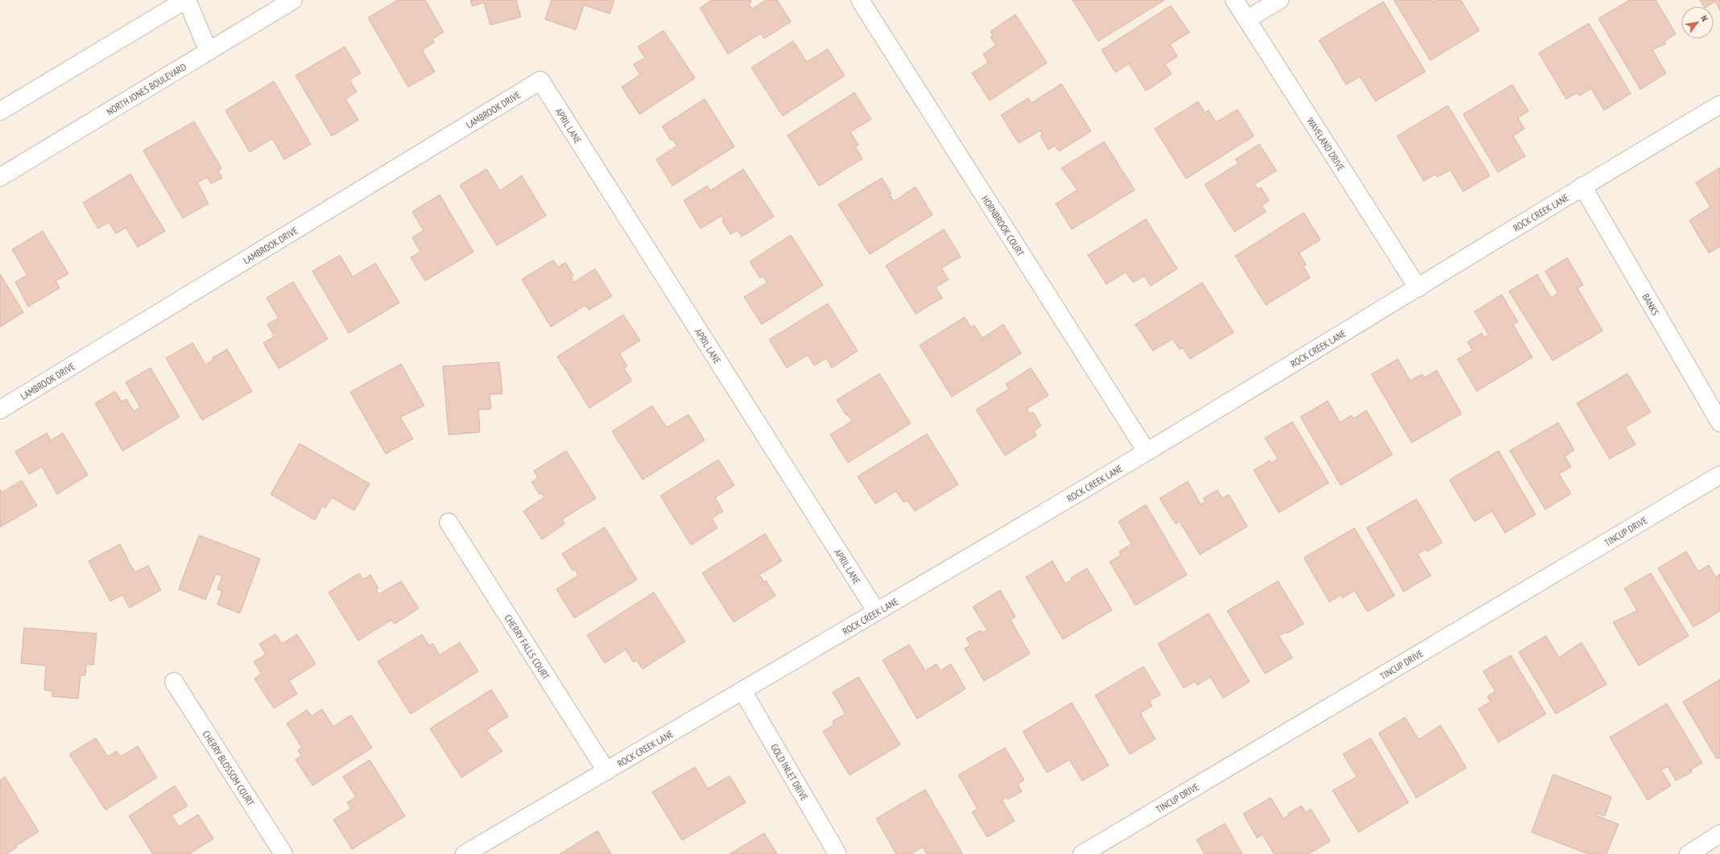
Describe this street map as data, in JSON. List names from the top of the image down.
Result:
{
  "streets": {
    "street": [
      "NORTH JONES BOULEVARD",
      "LAMBROOK DRIVE",
      "APRIL LANE",
      "WAVELAND DRIVE",
      "ROCK CREEK LANE",
      "HORNBROOK COURT",
      "BANKS",
      "TINCUP DRIVE",
      "CHERRY FALLS COURT",
      "CHERRY BLOSSOM COURT",
      "GOLD INLET DRIVE"
    ]
  },
  "crossings": [
    ["LAMBROOK DRIVE", "APRIL LANE"],
    ["APRIL LANE", "ROCK CREEK LANE"],
    ["WAVELAND DRIVE", "ROCK CREEK LANE"],
    ["ROCK CREEK LANE", "HORNBROOK COURT"],
    ["ROCK CREEK LANE", "BANKS"],
    ["ROCK CREEK LANE", "CHERRY FALLS COURT"],
    ["ROCK CREEK LANE", "GOLD INLET DRIVE"]
  ],
  "north": "top right"
}
